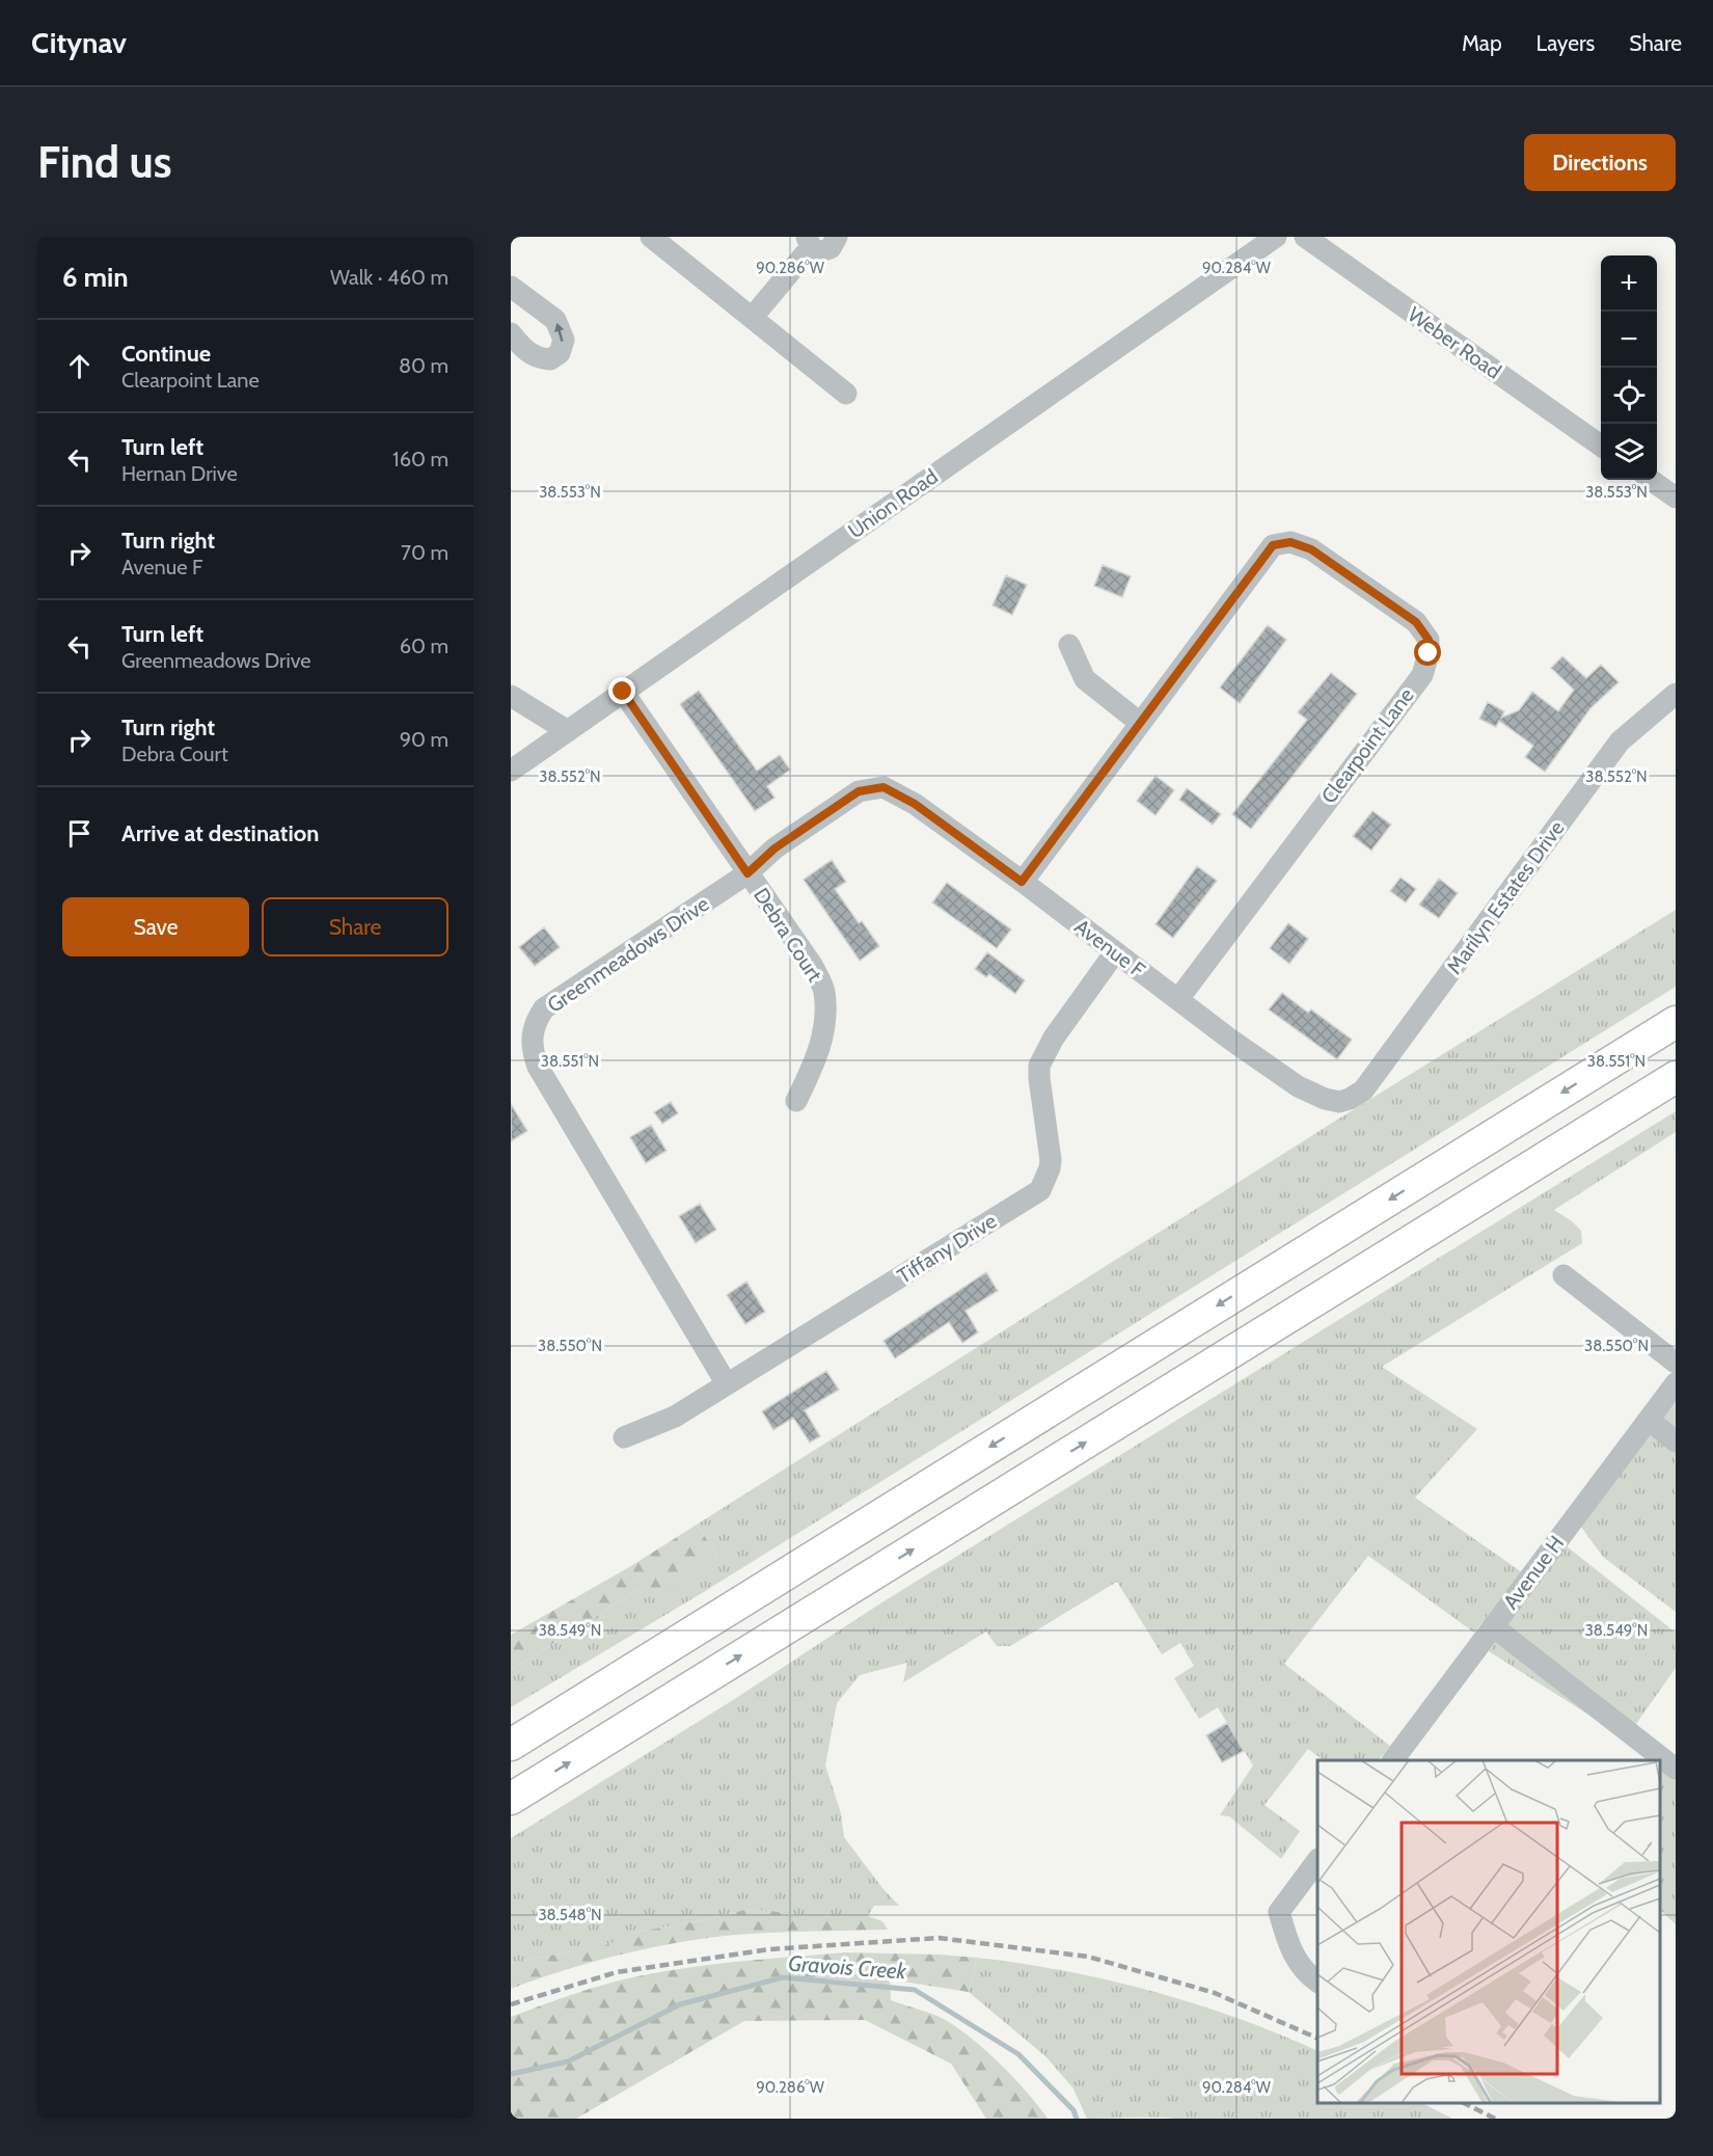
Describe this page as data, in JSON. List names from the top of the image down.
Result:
{
  "streets": {
    "street": [
      "Weber Road",
      "Union Road",
      "Clearpoint Lane",
      "Marilyn Estates Drive",
      "Debra Court",
      "Avenue F",
      "Greenmeadows Drive",
      "Tiffany Drive",
      "Avenue H"
    ]
  },
  "crossings": [
    ["Union Road", "Debra Court"],
    ["Clearpoint Lane", "Avenue F"],
    ["Marilyn Estates Drive", "Avenue F"],
    ["Debra Court", "Greenmeadows Drive"],
    ["Avenue F", "Greenmeadows Drive"],
    ["Avenue F", "Tiffany Drive"],
    ["Greenmeadows Drive", "Tiffany Drive"]
  ],
  "water": ["Gravois Creek"],
  "page": {
    "header": "Citynav",
    "nav": ["Map", "Layers", "Share"],
    "buttons": [
      "Directions",
      ["Save", "Share"]
    ],
    "title": "Find us",
    "heading": ["6 min", "Walk · 460 m"],
    "map_buttons": ["+", "−"],
    "list": [
      ["Continue", "Clearpoint Lane", "80 m"],
      ["Turn left", "Hernan Drive", "160 m"],
      ["Turn right", "Avenue F", "70 m"],
      ["Turn left", "Greenmeadows Drive", "60 m"],
      ["Turn right", "Debra Court", "90 m"],
      "Arrive at destination"
    ]
  },
  "coordinates": [
    "90.286°W",
    "90.284°W",
    "38.553°N",
    "38.552°N",
    "38.551°N",
    "38.550°N",
    "38.549°N",
    "38.548°N"
  ]
}
